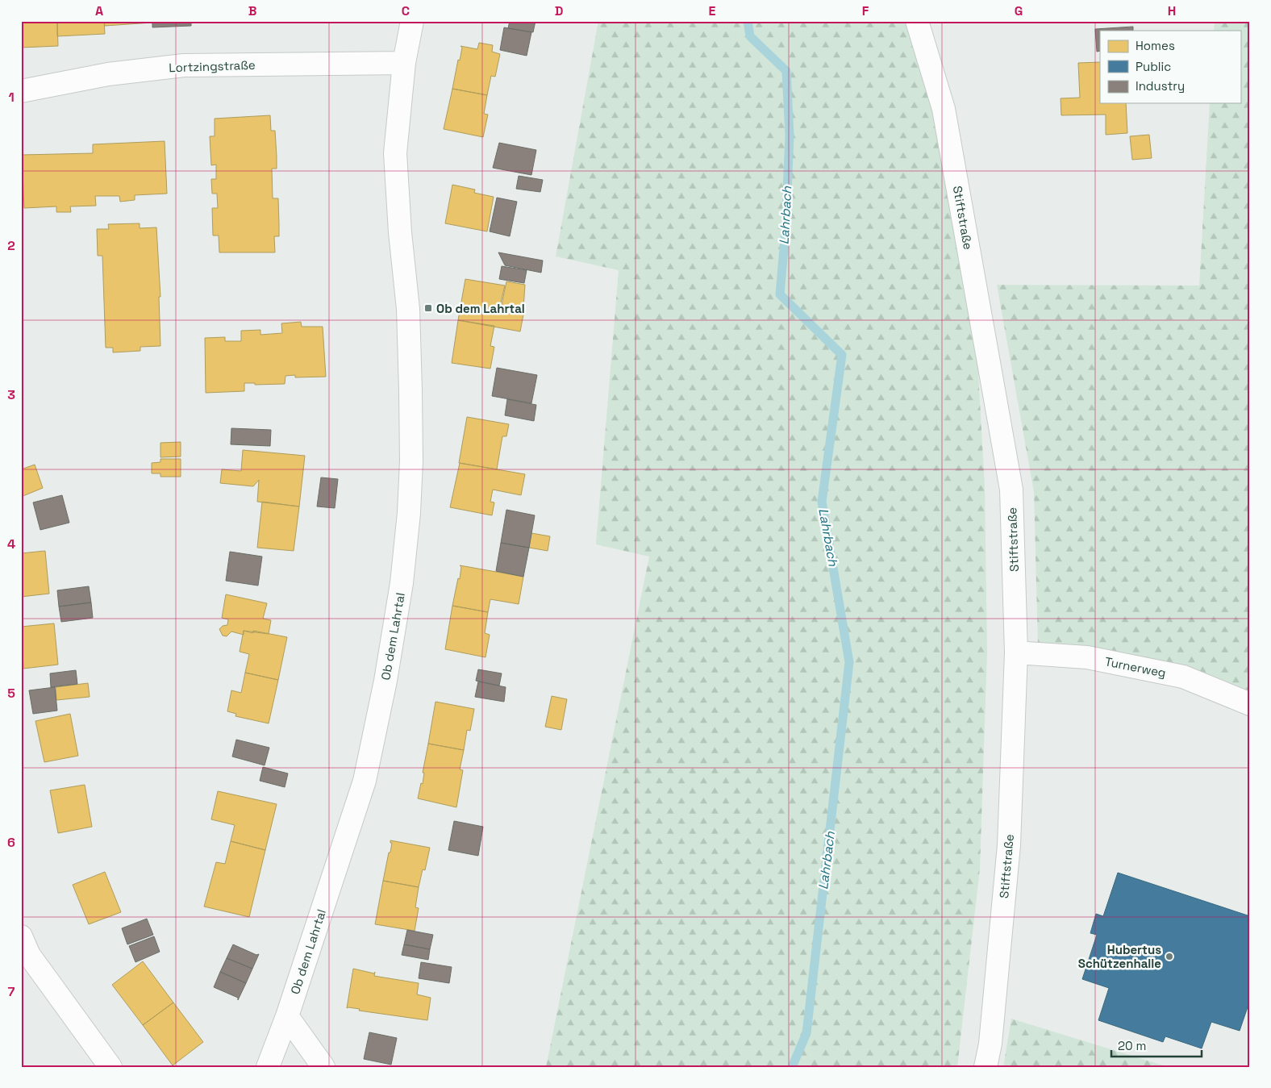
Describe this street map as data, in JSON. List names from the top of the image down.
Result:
{
  "streets": {
    "street": [
      "Lortzingstraße",
      "Stiftstraße",
      "Ob dem Lahrtal",
      "Turnerweg"
    ]
  },
  "crossings": [
    ["Lortzingstraße", "Ob dem Lahrtal"],
    ["Stiftstraße", "Turnerweg"]
  ],
  "water": ["Lahrbach"],
  "places": {
    "transit": ["Ob dem Lahrtal"],
    "other": ["Hubertus Schützenhalle"]
  },
  "legend": ["Homes", "Public", "Industry"],
  "scale_bar": "20 m",
  "grid": {
    "columns": [
      "A",
      "B",
      "C",
      "D",
      "E",
      "F",
      "G",
      "H"
    ],
    "rows": [
      "1",
      "2",
      "3",
      "4",
      "5",
      "6",
      "7"
    ]
  }
}
